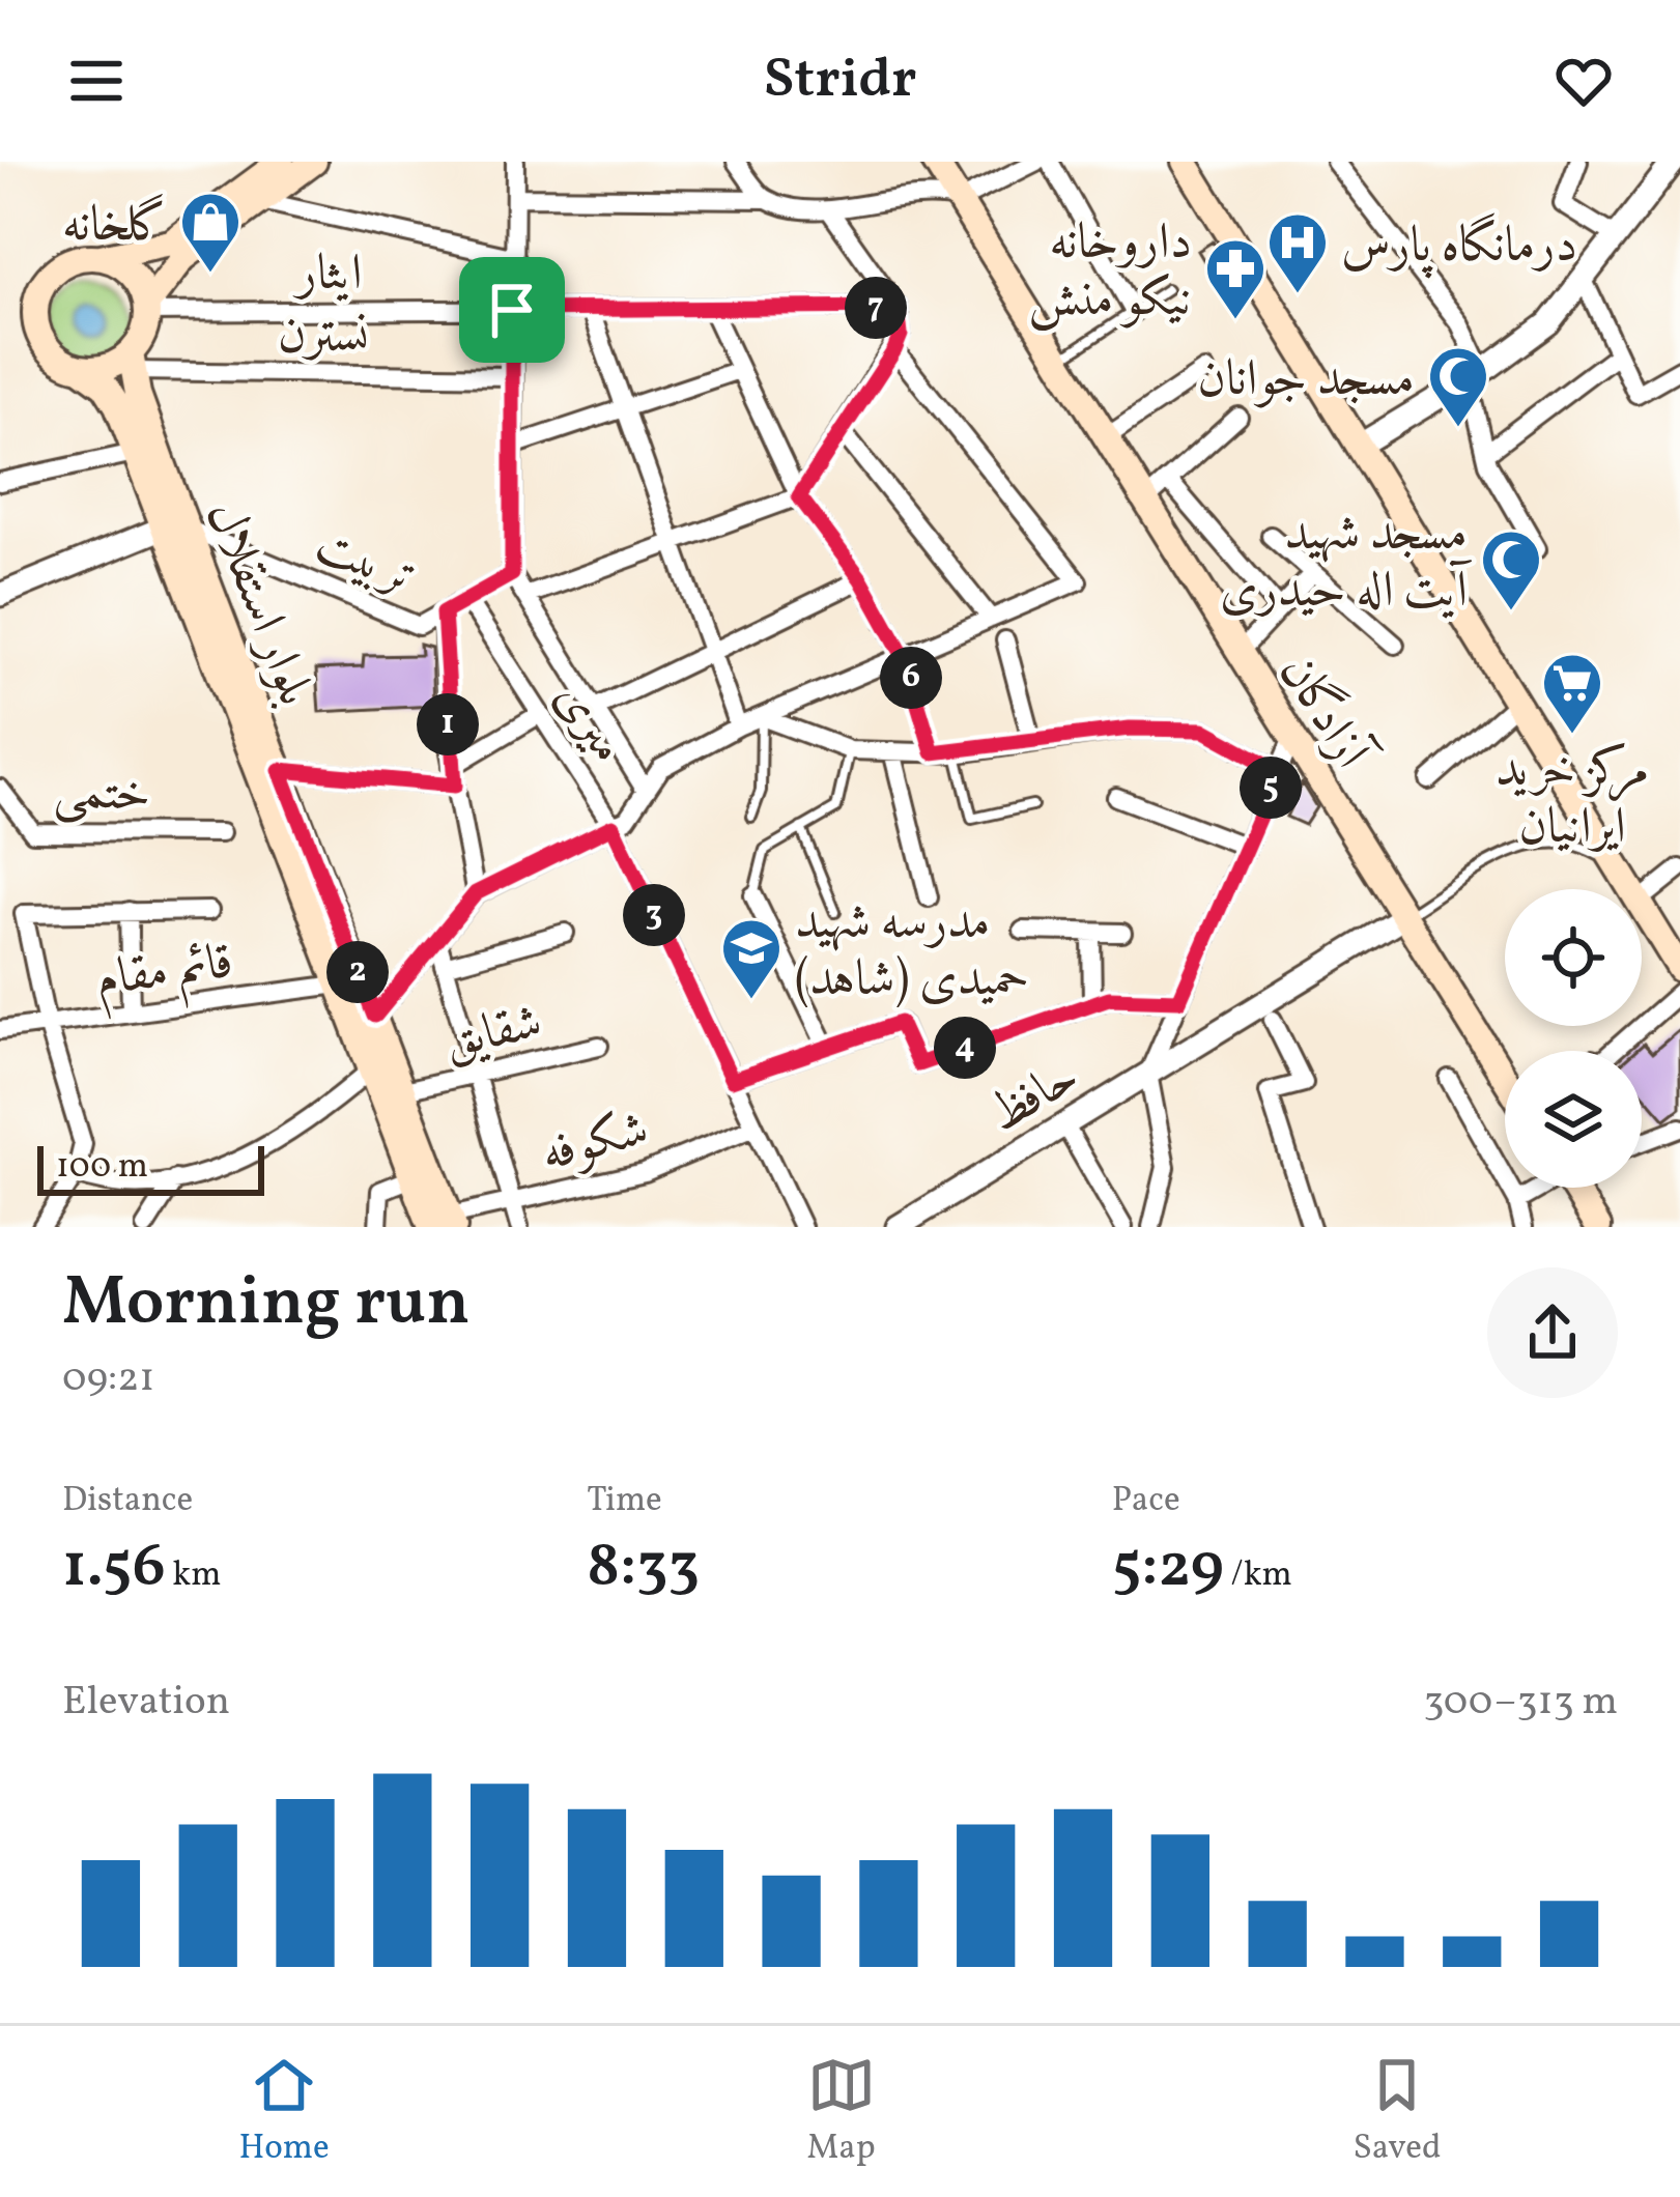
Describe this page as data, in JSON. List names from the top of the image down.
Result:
{
  "streets": {
    "main road": ["بلوار استقلال", "آزادگان"],
    "street": [
      "ایثار",
      "نسترن",
      "تربیت",
      "میری",
      "ختمی",
      "قائم مقام",
      "شقایق",
      "حافظ",
      "شکوفه"
    ]
  },
  "crossings": [
    ["ایثار", "نسترن"],
    ["ایثار", "بلوار استقلال"],
    ["نسترن", "بلوار استقلال"],
    ["تربیت", "بلوار استقلال"],
    ["تربیت", "میری"],
    ["بلوار استقلال", "قائم مقام"],
    ["بلوار استقلال", "شقایق"],
    ["بلوار استقلال", "شکوفه"],
    ["آزادگان", "حافظ"],
    ["میری", "شکوفه"]
  ],
  "places": {
    "shop": ["گلخانه"],
    "hospital": ["درمانگاه پارس"],
    "pharmacy": ["داروخانه نیکو منش"],
    "mosque": ["مسجد جوانان", "مسجد شهید آیت اله حیدری"],
    "supermarket": ["مرکز خرید ایرانیان"],
    "school or university": ["مدرسه شهید حمیدی (شاهد)"]
  },
  "scale_bar": "100 m",
  "page": {
    "header": "Stridr",
    "pins": [
      "7",
      "6",
      "1",
      "5",
      "3",
      "2",
      "4"
    ],
    "scale": "100 m",
    "heading": ["Morning run", "09:21"],
    "stats": [
      ["Distance", "1.56 km"],
      ["Time", "8:33"],
      ["Pace", "5:29 /km"]
    ],
    "chart": ["Elevation", "300–313 m"],
    "tabs": ["Home", "Map", "Saved"]
  }
}
